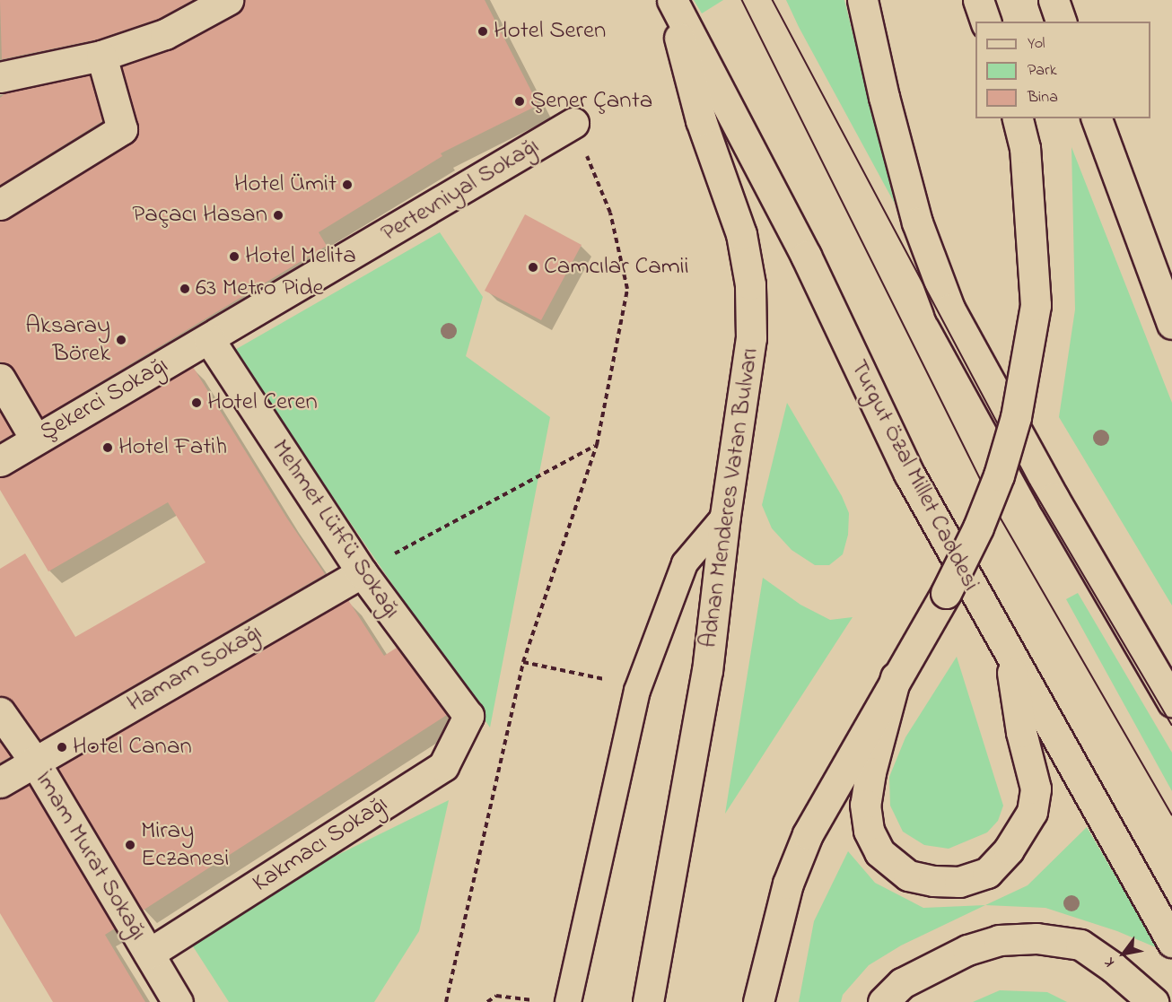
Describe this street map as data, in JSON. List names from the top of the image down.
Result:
{
  "streets": {
    "main road": [
      "Pertevniyal Sokağı",
      "Şekerci Sokağı",
      "Turgut Özal Millet Caddesi",
      "Adnan Menderes Vatan Bulvarı",
      "Mehmet Lütfü Sokağı",
      "Hamam Sokağı",
      "Kakmacı Sokağı",
      "İmam Murat Sokağı"
    ]
  },
  "crossings": [
    ["Pertevniyal Sokağı", "Şekerci Sokağı"],
    ["Pertevniyal Sokağı", "Mehmet Lütfü Sokağı"],
    ["Şekerci Sokağı", "Mehmet Lütfü Sokağı"],
    ["Turgut Özal Millet Caddesi", "Adnan Menderes Vatan Bulvarı"],
    ["Mehmet Lütfü Sokağı", "Hamam Sokağı"],
    ["Mehmet Lütfü Sokağı", "Kakmacı Sokağı"],
    ["Hamam Sokağı", "İmam Murat Sokağı"],
    ["Kakmacı Sokağı", "İmam Murat Sokağı"]
  ],
  "places": [
    "Hotel Seren",
    "Şener Çanta",
    "Hotel Ümit",
    "Paçacı Hasan",
    "Hotel Melita",
    "Camcılar Camii",
    "63 Metro Pide",
    "Aksaray Börek",
    "Hotel Ceren",
    "Hotel Fatih",
    "Hotel Canan",
    "Miray Eczanesi"
  ],
  "legend": ["Yol", "Park", "Bina"],
  "north": "bottom left"
}
